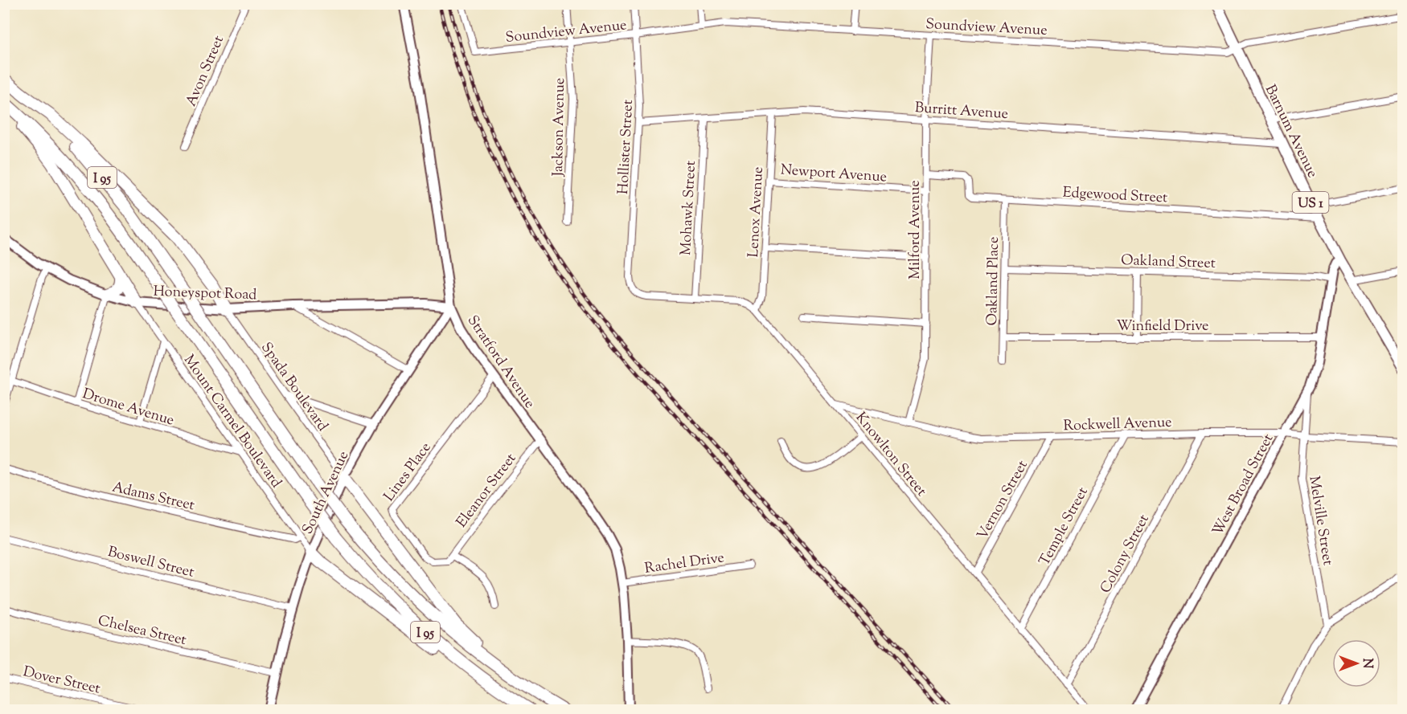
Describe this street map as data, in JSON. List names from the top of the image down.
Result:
{
  "streets": {
    "highway": ["I 95"],
    "main road": [
      "Barnum Avenue",
      "US 1",
      "Honeyspot Road",
      "Stratford Avenue",
      "West Broad Street",
      "South Avenue"
    ],
    "street": [
      "Soundview Avenue",
      "Avon Street",
      "Burritt Avenue",
      "Jackson Avenue",
      "Hollister Street",
      "Newport Avenue",
      "Edgewood Street",
      "Mohawk Street",
      "Lenox Avenue",
      "Milford Avenue",
      "Oakland Street",
      "Oakland Place",
      "Winfield Drive",
      "Spada Boulevard",
      "Drome Avenue",
      "Mount Carmel Boulevard",
      "Rockwell Avenue",
      "Knowlton Street",
      "Lines Place",
      "Eleanor Street",
      "Adams Street",
      "Vernon Street",
      "Melville Street",
      "Temple Street",
      "Colony Street",
      "Boswell Street",
      "Rachel Drive",
      "Chelsea Street",
      "Dover Street"
    ]
  },
  "crossings": [
    ["Soundview Avenue", "Jackson Avenue"],
    ["Soundview Avenue", "Barnum Avenue"],
    ["Soundview Avenue", "Hollister Street"],
    ["Soundview Avenue", "Milford Avenue"],
    ["Burritt Avenue", "Barnum Avenue"],
    ["Burritt Avenue", "Hollister Street"],
    ["Burritt Avenue", "Mohawk Street"],
    ["Burritt Avenue", "Lenox Avenue"],
    ["Burritt Avenue", "Milford Avenue"],
    ["Barnum Avenue", "Edgewood Street"],
    ["Barnum Avenue", "West Broad Street"],
    ["Hollister Street", "Knowlton Street"],
    ["Newport Avenue", "Lenox Avenue"],
    ["Newport Avenue", "Milford Avenue"],
    ["Edgewood Street", "Milford Avenue"],
    ["Edgewood Street", "Oakland Place"],
    ["Mohawk Street", "Knowlton Street"],
    ["Lenox Avenue", "Knowlton Street"],
    ["Milford Avenue", "Rockwell Avenue"],
    ["Oakland Street", "Oakland Place"],
    ["Oakland Street", "West Broad Street"],
    ["Oakland Place", "Winfield Drive"],
    ["Honeyspot Road", "Stratford Avenue"],
    ["Honeyspot Road", "Spada Boulevard"],
    ["Honeyspot Road", "Mount Carmel Boulevard"],
    ["Honeyspot Road", "South Avenue"],
    ["Winfield Drive", "West Broad Street"],
    ["Stratford Avenue", "Lines Place"],
    ["Stratford Avenue", "Eleanor Street"],
    ["Stratford Avenue", "South Avenue"],
    ["Stratford Avenue", "Rachel Drive"],
    ["Spada Boulevard", "South Avenue"],
    ["Drome Avenue", "Mount Carmel Boulevard"],
    ["Mount Carmel Boulevard", "South Avenue"],
    ["Mount Carmel Boulevard", "Adams Street"],
    ["Rockwell Avenue", "Knowlton Street"],
    ["Rockwell Avenue", "West Broad Street"],
    ["Rockwell Avenue", "Vernon Street"],
    ["Rockwell Avenue", "Melville Street"],
    ["Rockwell Avenue", "Temple Street"],
    ["Rockwell Avenue", "Colony Street"],
    ["Knowlton Street", "Vernon Street"],
    ["Knowlton Street", "Temple Street"],
    ["Knowlton Street", "Colony Street"],
    ["Lines Place", "Eleanor Street"],
    ["West Broad Street", "Melville Street"],
    ["South Avenue", "Boswell Street"],
    ["South Avenue", "Chelsea Street"]
  ],
  "north": "right"
}
